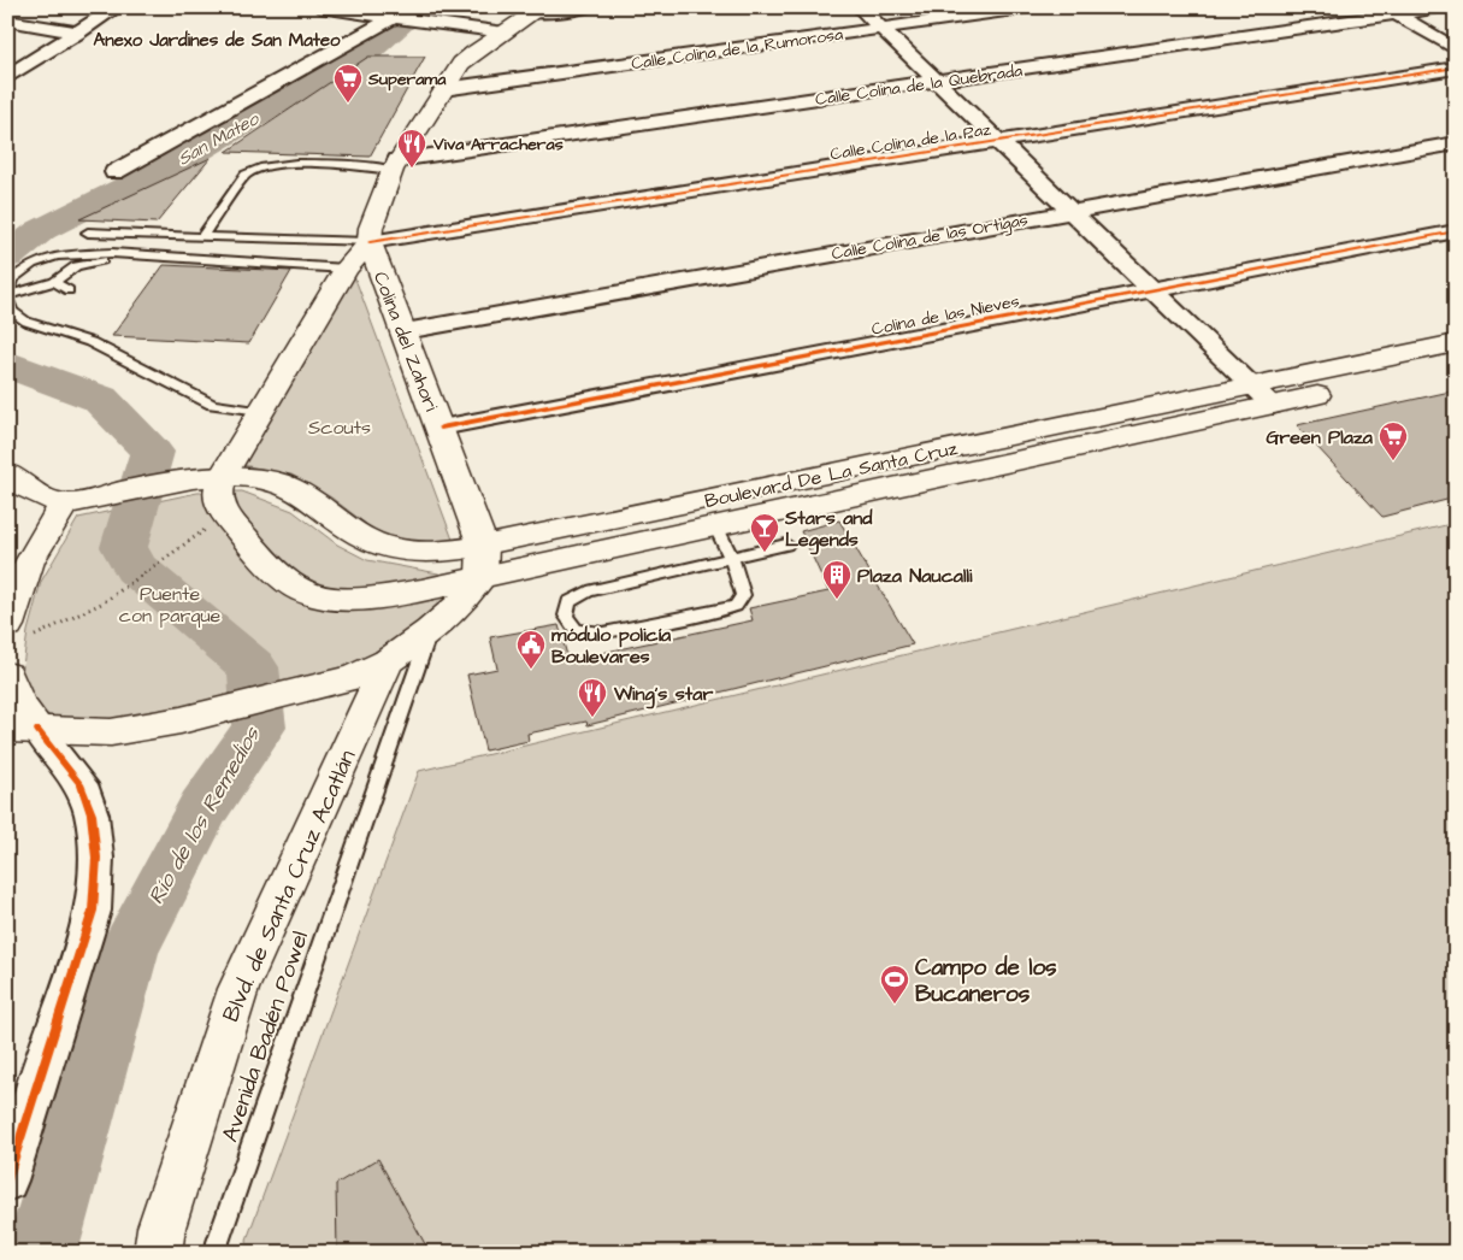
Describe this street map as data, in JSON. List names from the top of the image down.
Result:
{
  "streets": {
    "main road": ["Colina del Zahori", "Boulevard De La Santa Cruz", "Blvd. de Santa Cruz Acatlán"],
    "street": [
      "Calle Colina de la Rumorosa",
      "Calle Colina de la Quebrada",
      "Calle Colina de la Paz",
      "Calle Colina de las Ortigas",
      "Colina de las Nieves"
    ],
    "lane": ["Avenida Badén Powel"]
  },
  "crossings": [
    ["Calle Colina de la Paz", "Colina del Zahori"],
    ["Calle Colina de las Ortigas", "Colina del Zahori"],
    ["Colina de las Nieves", "Colina del Zahori"],
    ["Colina del Zahori", "Boulevard De La Santa Cruz"]
  ],
  "districts": ["Anexo Jardines de San Mateo"],
  "water": ["San Mateo", "Río de los Remedios"],
  "parks": ["Scouts", "Puente con parque"],
  "places": {
    "supermarket": ["Superama", "Green Plaza"],
    "restaurant": ["Viva Arracheras", "Wing's star"],
    "bar": ["Stars and Legends"],
    "building": ["Plaza Naucalli"],
    "public building": ["módulo policía Boulevares"],
    "sports": ["Campo de los Bucaneros"]
  }
}
